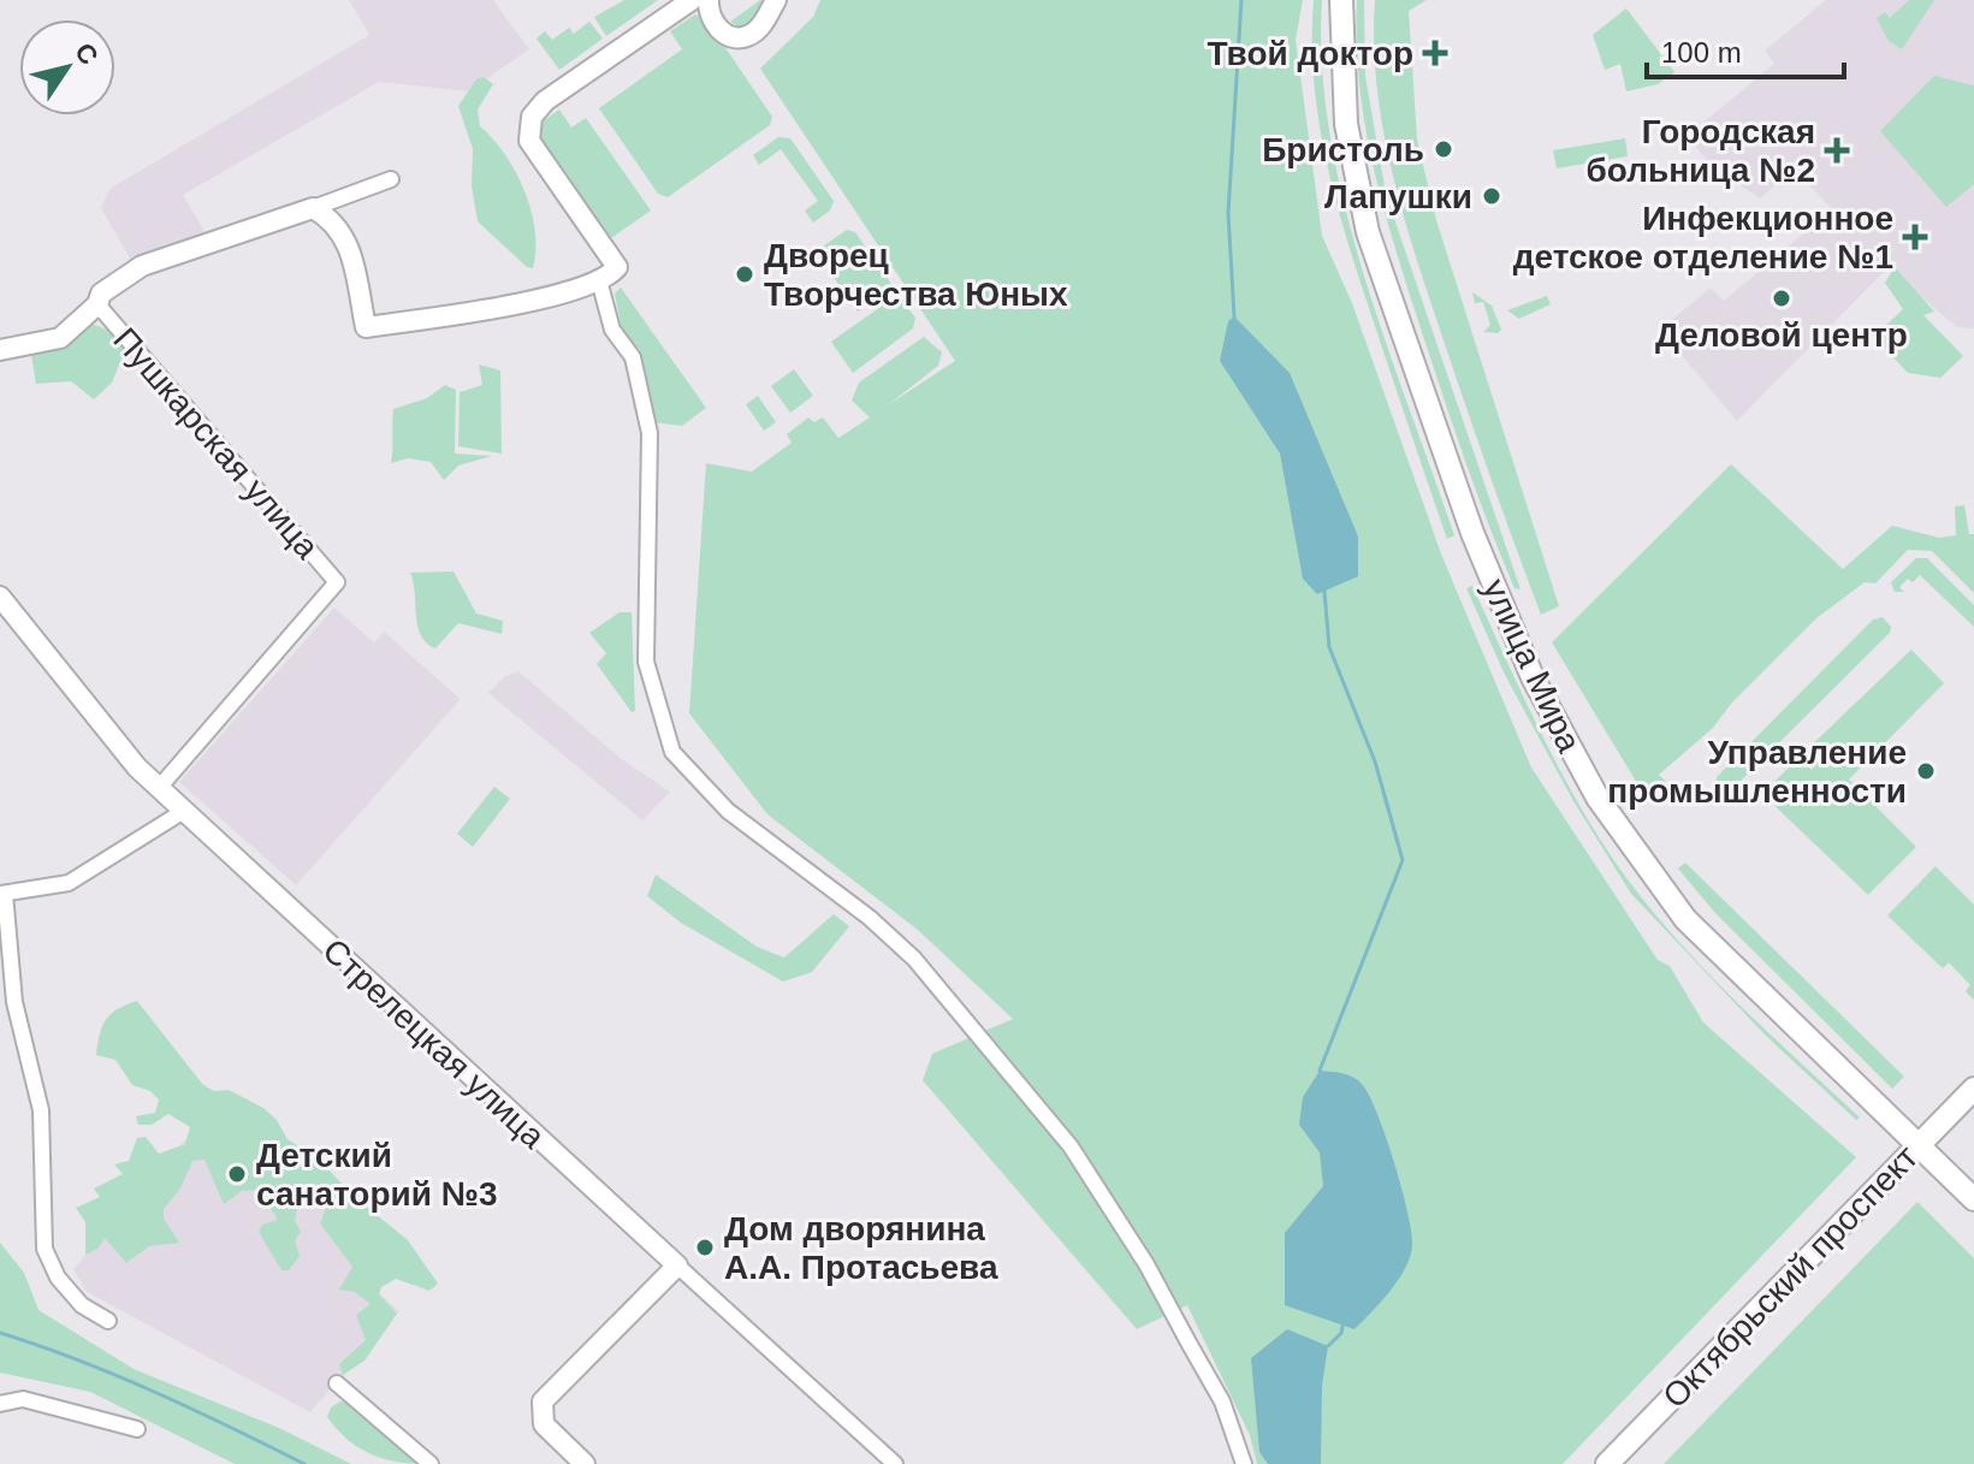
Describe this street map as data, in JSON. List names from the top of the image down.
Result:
{
  "streets": {
    "main road": ["улица Мира", "Октябрьский проспект"],
    "street": ["Пушкарская улица", "Стрелецкая улица"]
  },
  "crossings": [
    ["Пушкарская улица", "Стрелецкая улица"],
    ["улица Мира", "Октябрьский проспект"]
  ],
  "places": {
    "health": ["Твой доктор", "Городская больница №2", "Инфекционное детское отделение №1"],
    "other": [
      "Бристоль",
      "Лапушки",
      "Дворец Творчества Юных",
      "Деловой центр",
      "Управление промышленности",
      "Детский санаторий №3",
      "Дом дворянина А.А. Протасьева"
    ]
  },
  "scale_bar": "100 m",
  "north": "top right"
}
